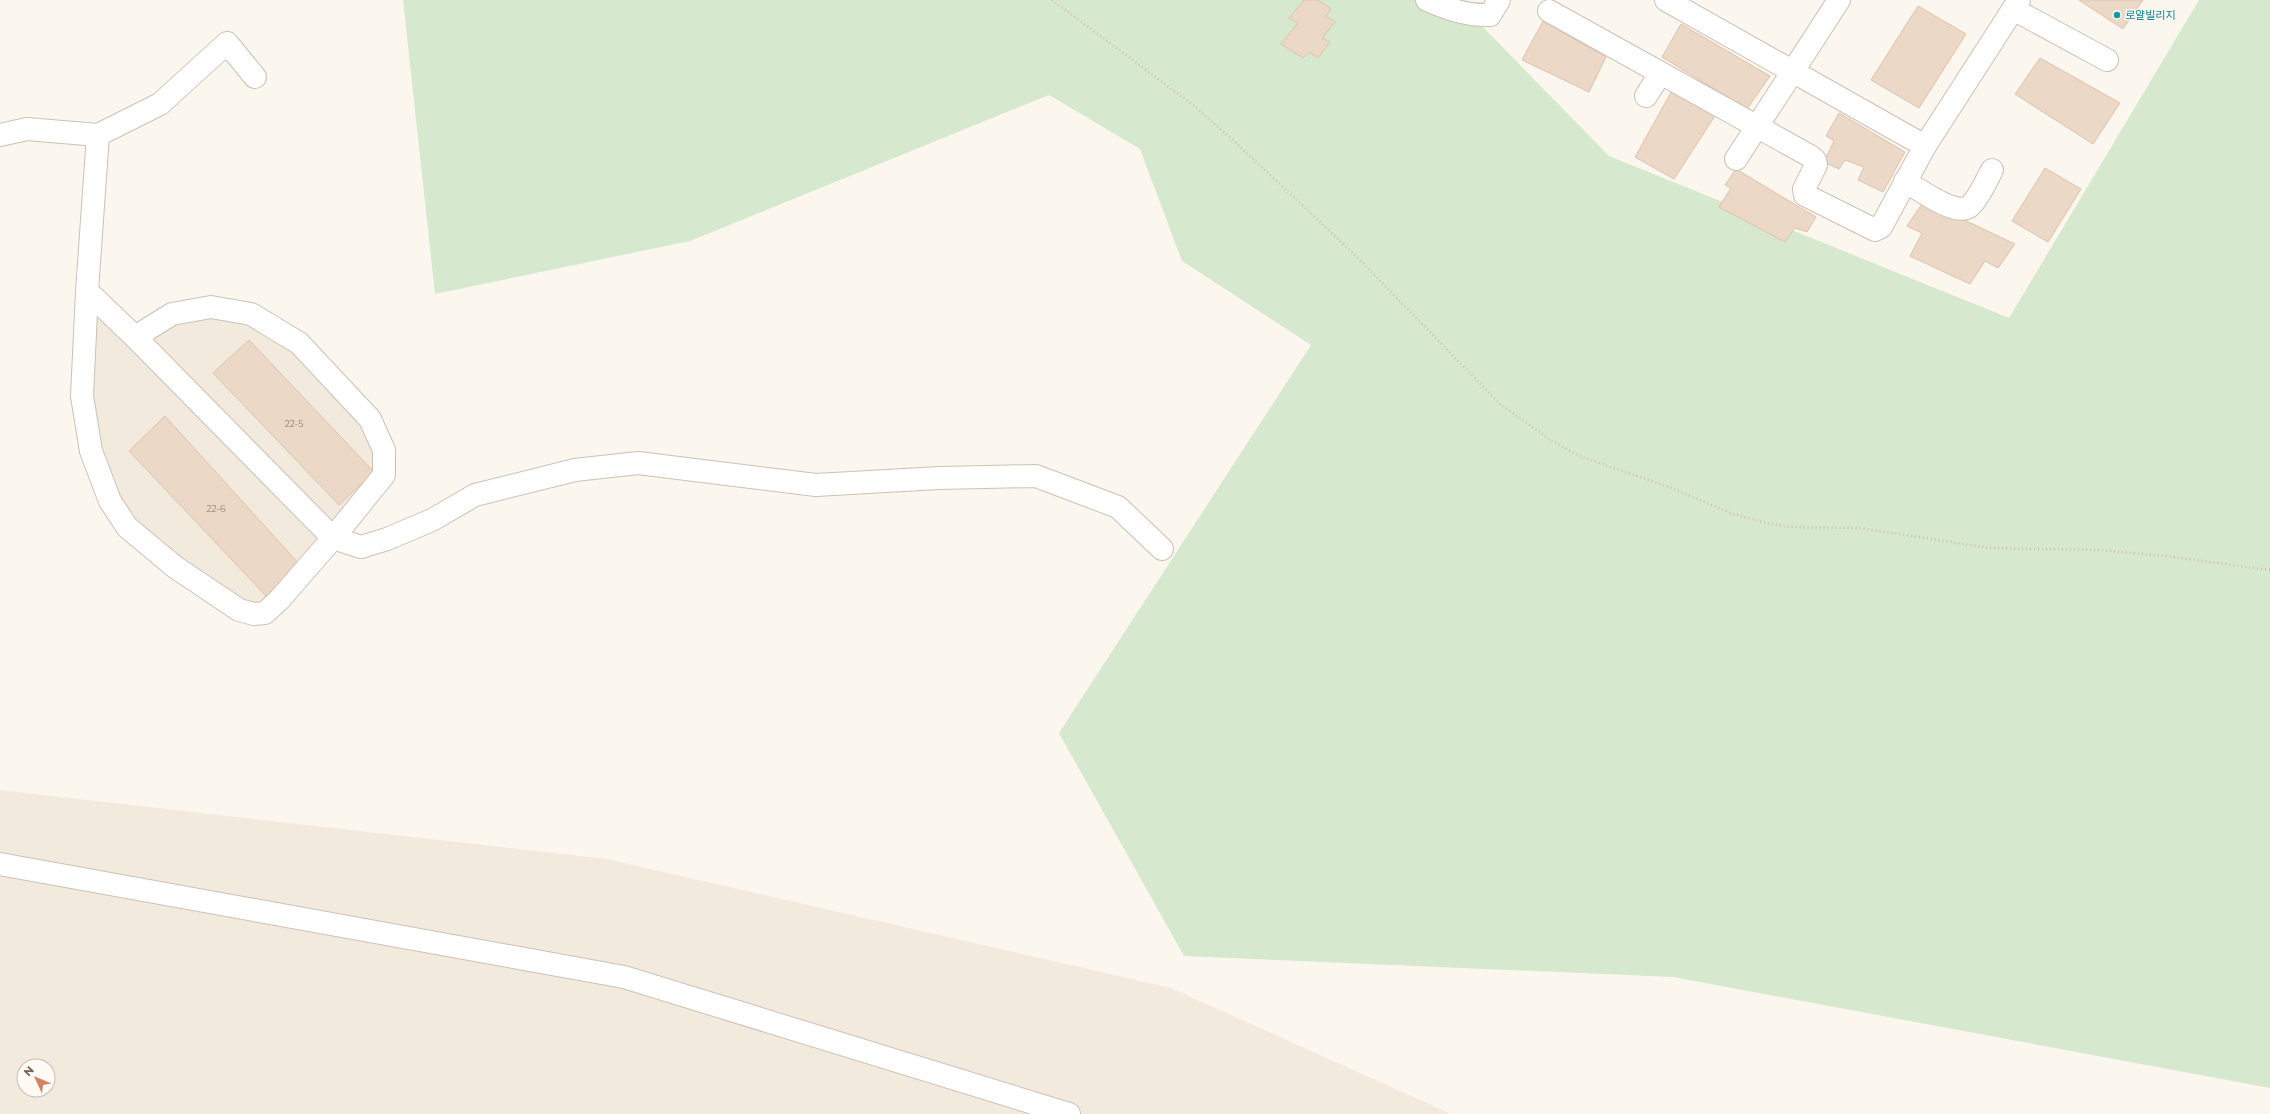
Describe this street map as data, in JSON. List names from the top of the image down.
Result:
{
  "places": ["로얄빌리지"],
  "house_numbers": ["22-5", "22-6"],
  "north": "top left"
}
